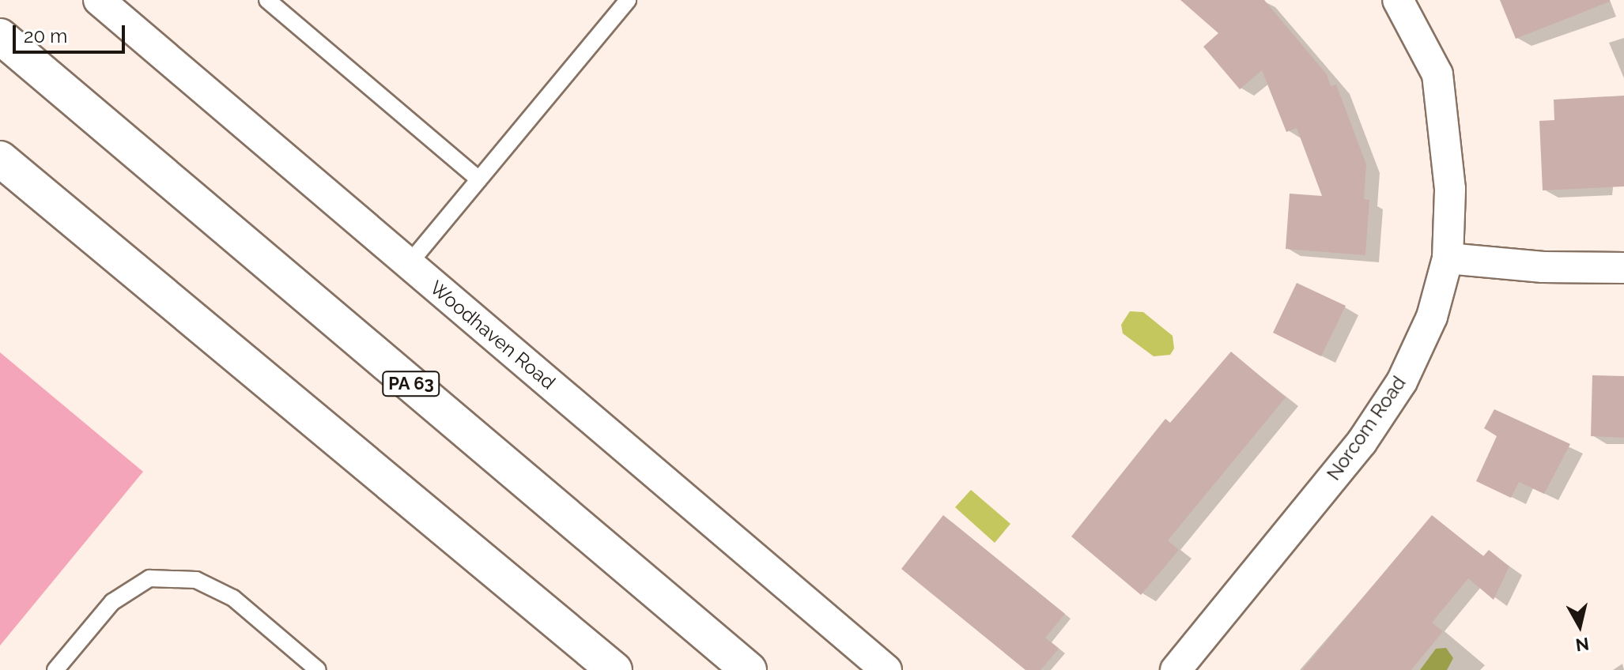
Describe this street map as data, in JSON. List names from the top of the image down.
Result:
{
  "streets": {
    "highway": ["PA 63"],
    "street": ["Woodhaven Road", "Norcom Road"]
  },
  "scale_bar": "20 m",
  "north": "bottom"
}
